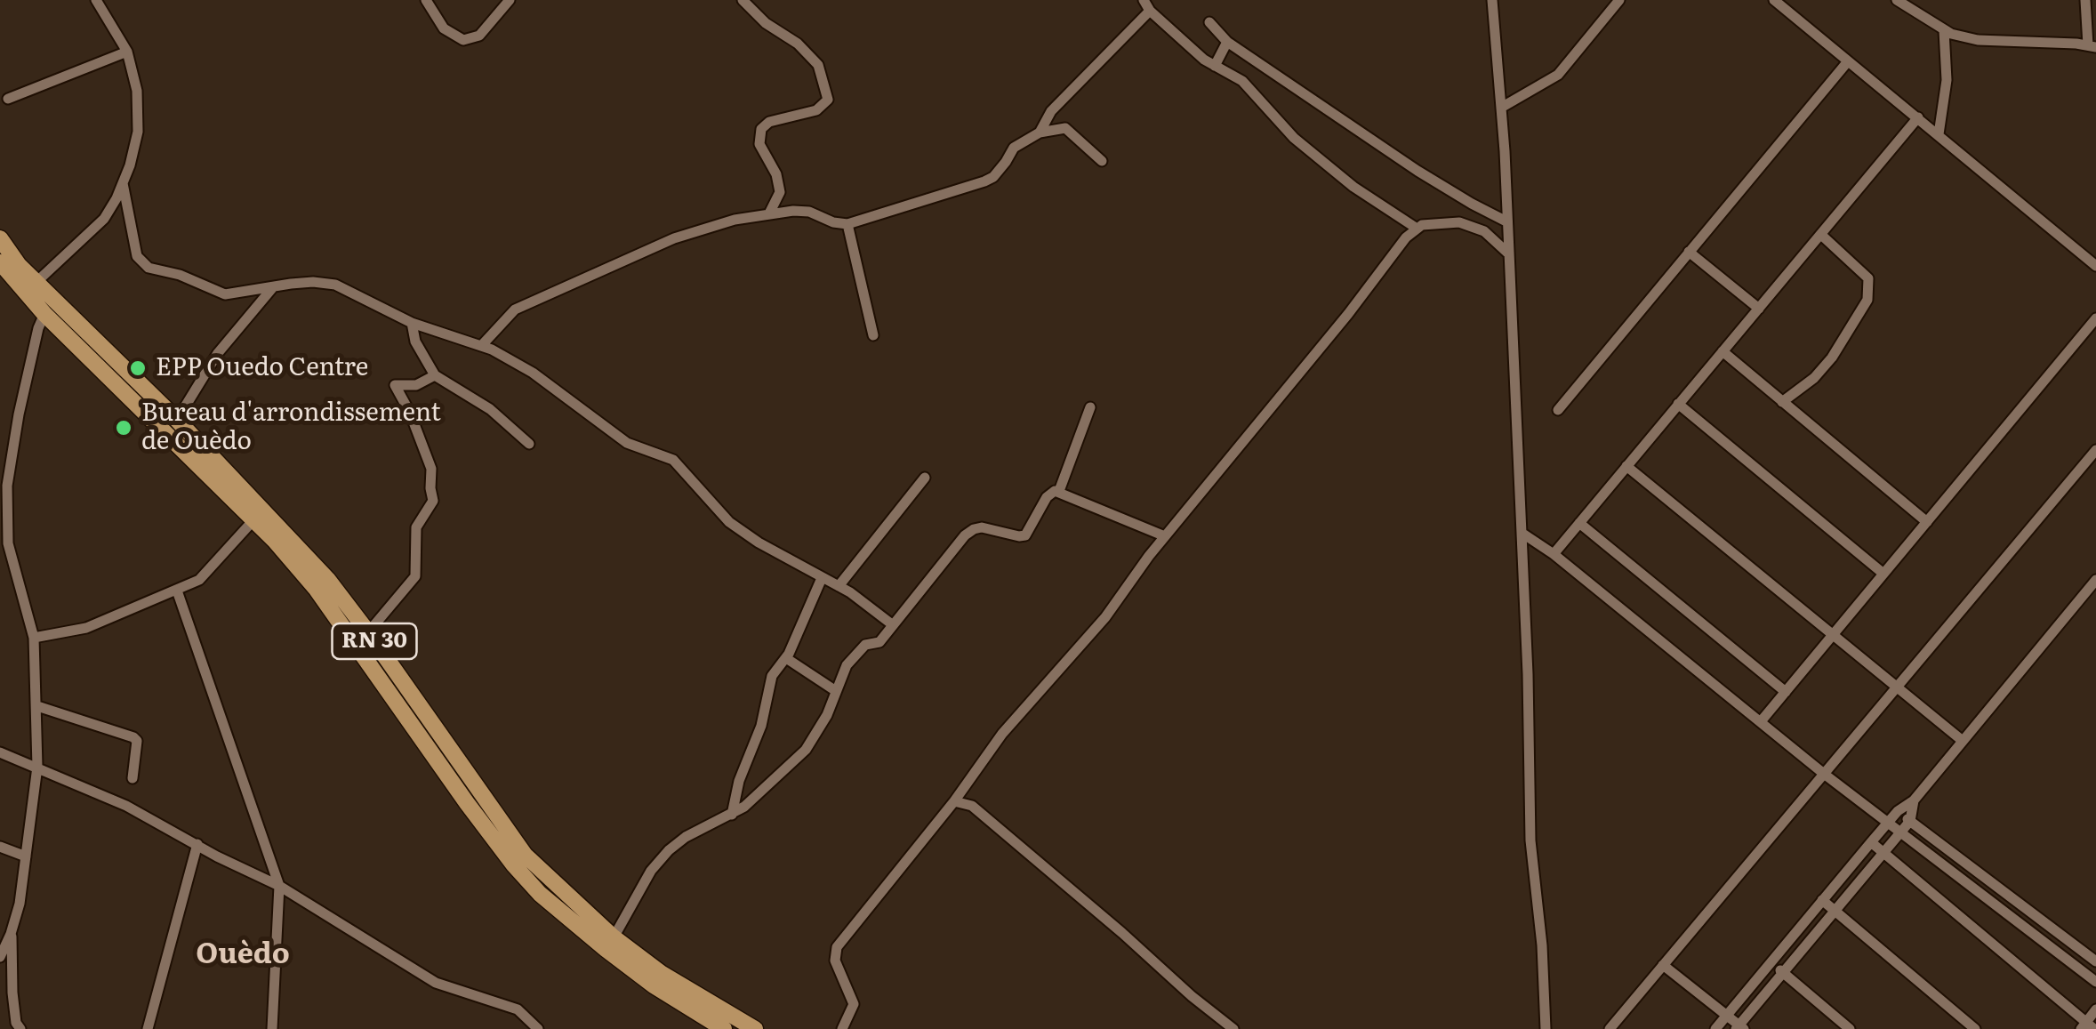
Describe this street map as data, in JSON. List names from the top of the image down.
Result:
{
  "streets": {
    "main road": ["RN 30"]
  },
  "districts": ["Ouèdo"],
  "places": ["EPP Ouedo Centre", "Bureau d'arrondissement de Ouèdo"]
}
